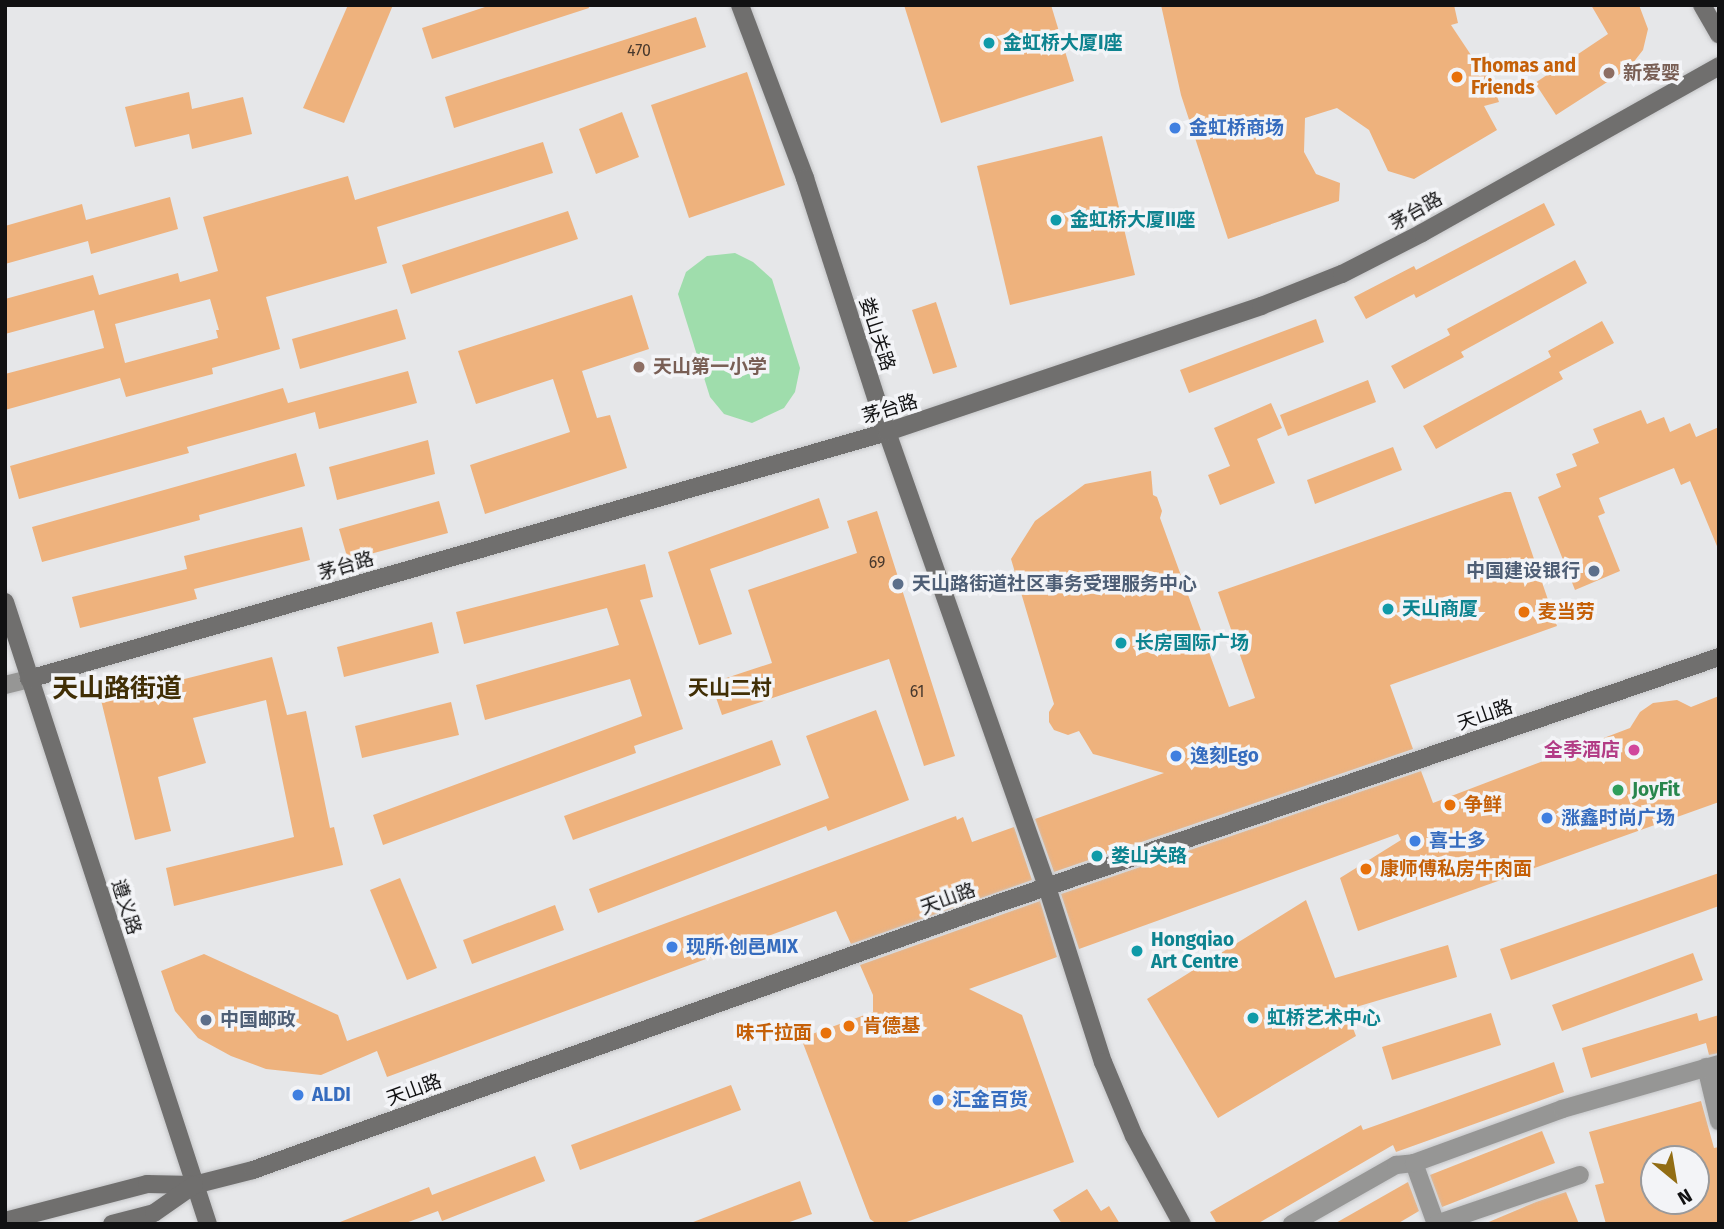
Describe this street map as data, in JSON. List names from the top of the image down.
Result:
{
  "streets": {
    "street": [
      "茅台路",
      "娄山关路",
      "天山路",
      "遵义路"
    ]
  },
  "crossings": [
    ["茅台路", "娄山关路"],
    ["茅台路", "遵义路"],
    ["娄山关路", "天山路"],
    ["天山路", "遵义路"]
  ],
  "districts": ["天山二村", "天山路街道"],
  "places": [
    "金虹桥大厦I座",
    "新爱婴",
    "Thomas and Friends",
    "金虹桥商场",
    "金虹桥大厦II座",
    "天山第一小学",
    "中国建设银行",
    "天山路街道社区事务受理服务中心",
    "天山商厦",
    "麦当劳",
    "长房国际广场",
    "全季酒店",
    "逸刻Ego",
    "JoyFit",
    "争鲜",
    "涨鑫时尚广场",
    "喜士多",
    "娄山关路",
    "康师傅私房牛肉面",
    "现所·创邑MIX",
    "Hongqiao Art Centre",
    "虹桥艺术中心",
    "中国邮政",
    "肯德基",
    "味千拉面",
    "ALDI",
    "汇金百货"
  ],
  "house_numbers": ["470", "69", "61"],
  "north": "bottom right"
}
